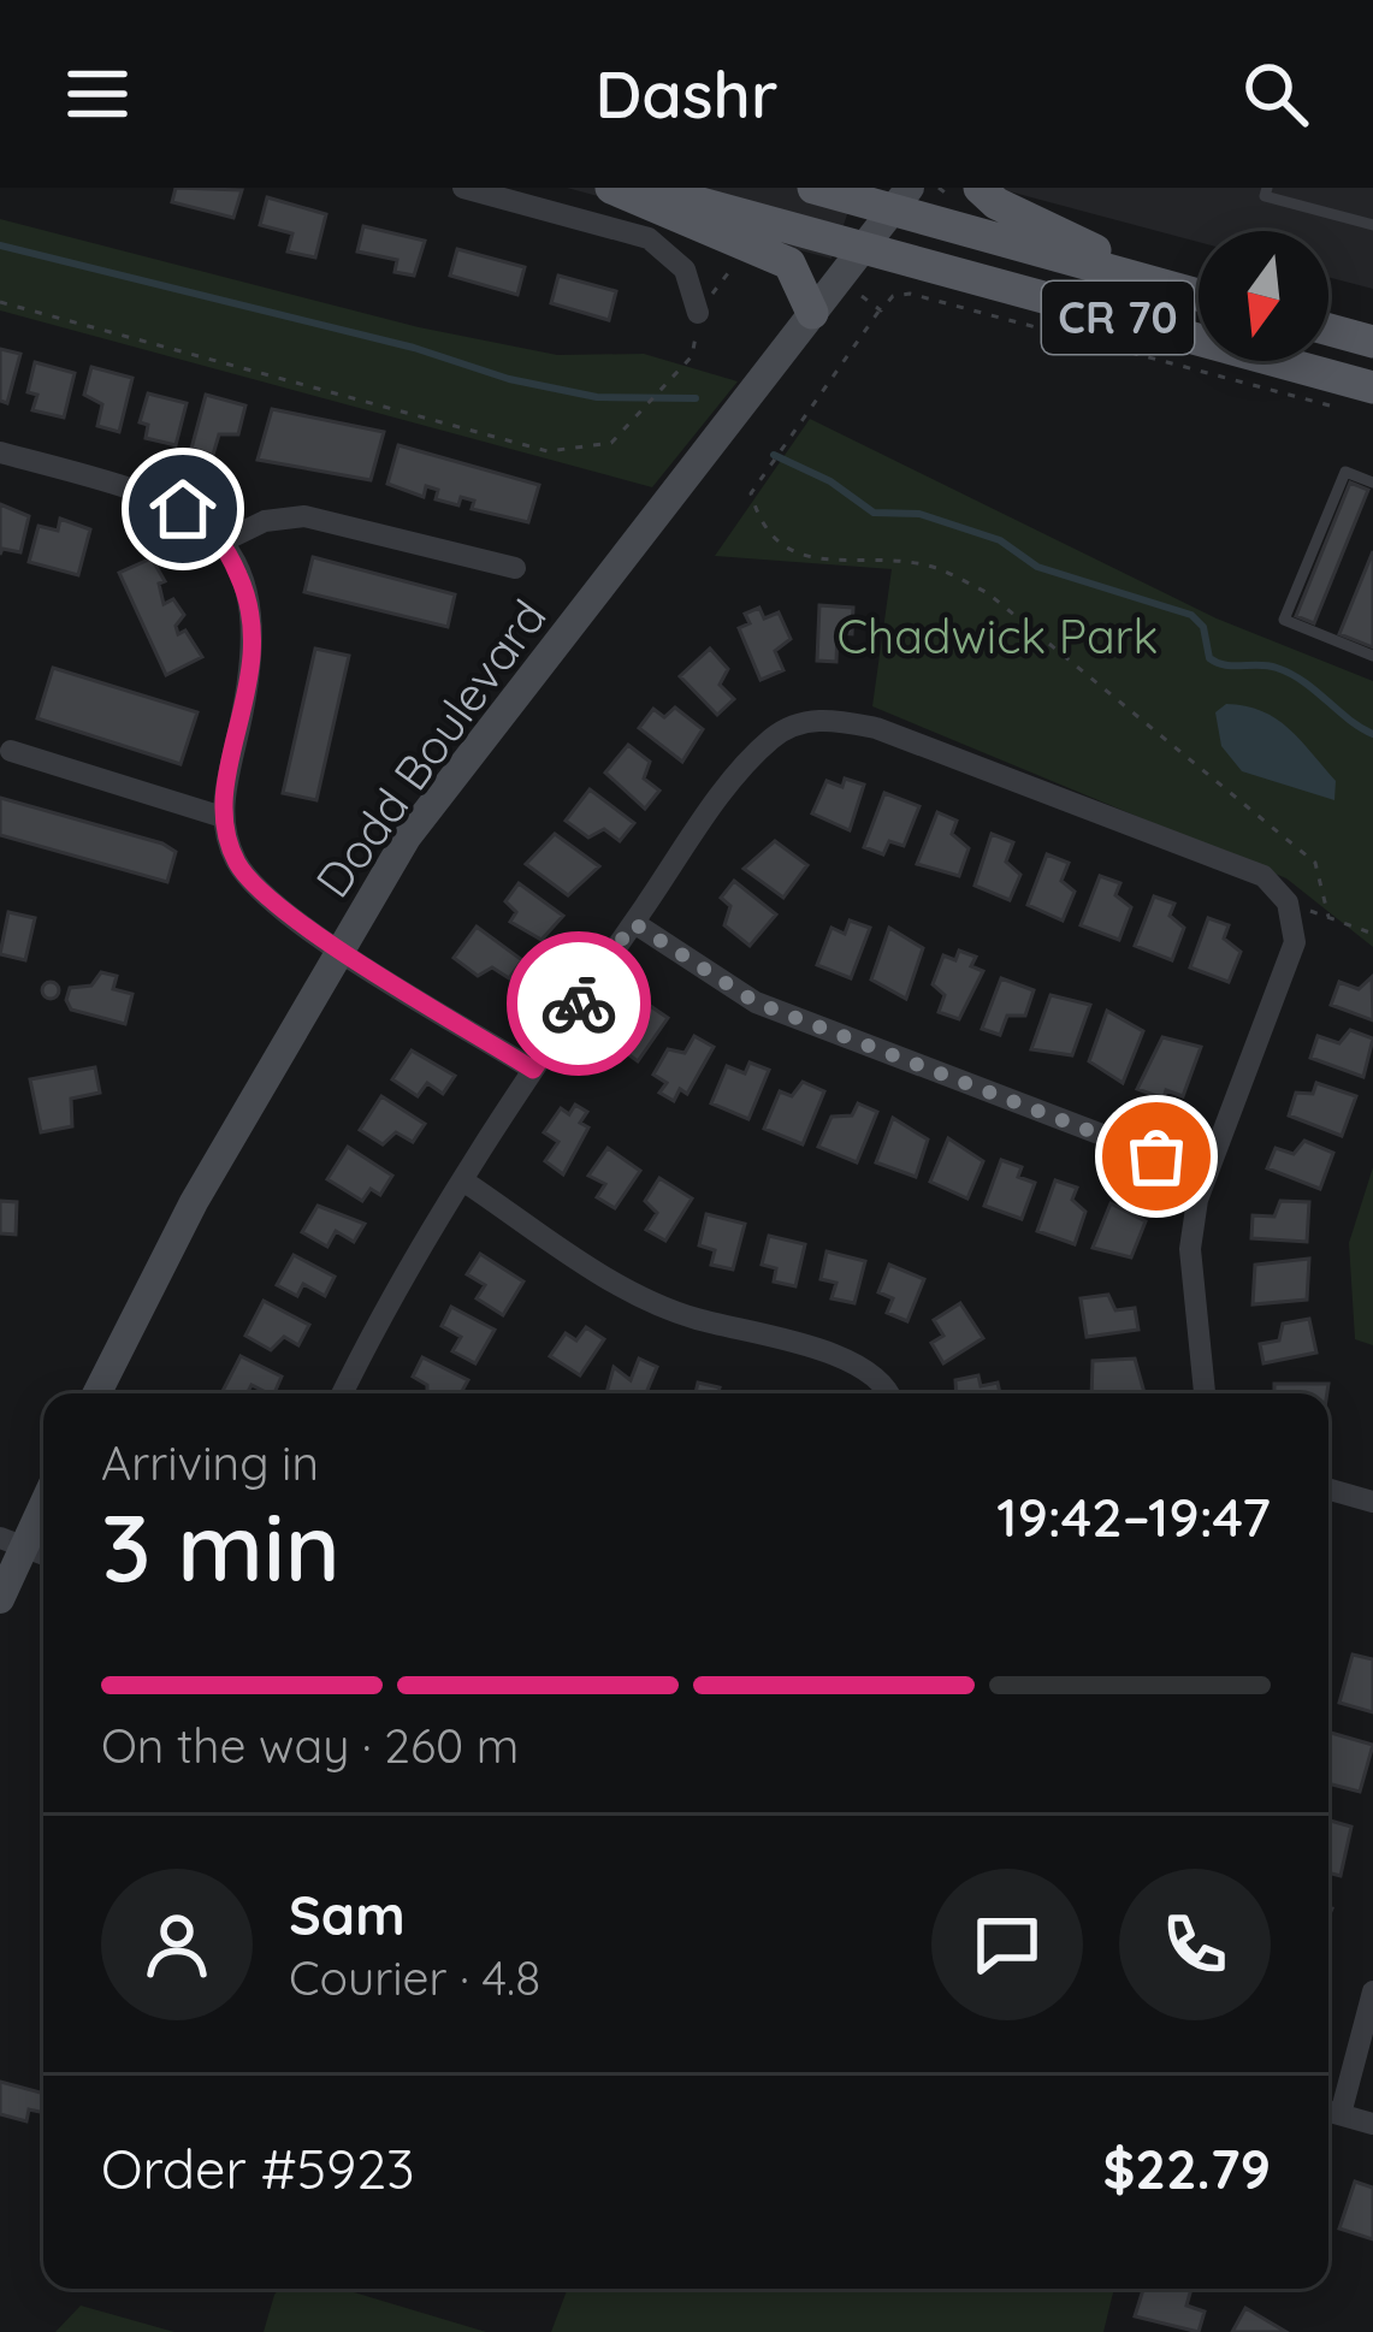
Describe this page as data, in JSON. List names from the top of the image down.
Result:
{
  "streets": {
    "main road": ["CR 70", "Dodd Boulevard"]
  },
  "crossings": [
    ["CR 70", "Dodd Boulevard"]
  ],
  "parks": ["Chadwick Park"],
  "north": "bottom",
  "page": {
    "header": "Dashr",
    "heading": ["3 min", "Arriving in", "19:42–19:47"],
    "panel": [
      "Sam",
      "Courier · 4.8",
      "Order #5923",
      "$22.79"
    ],
    "bar": "On the way · 260 m"
  }
}
